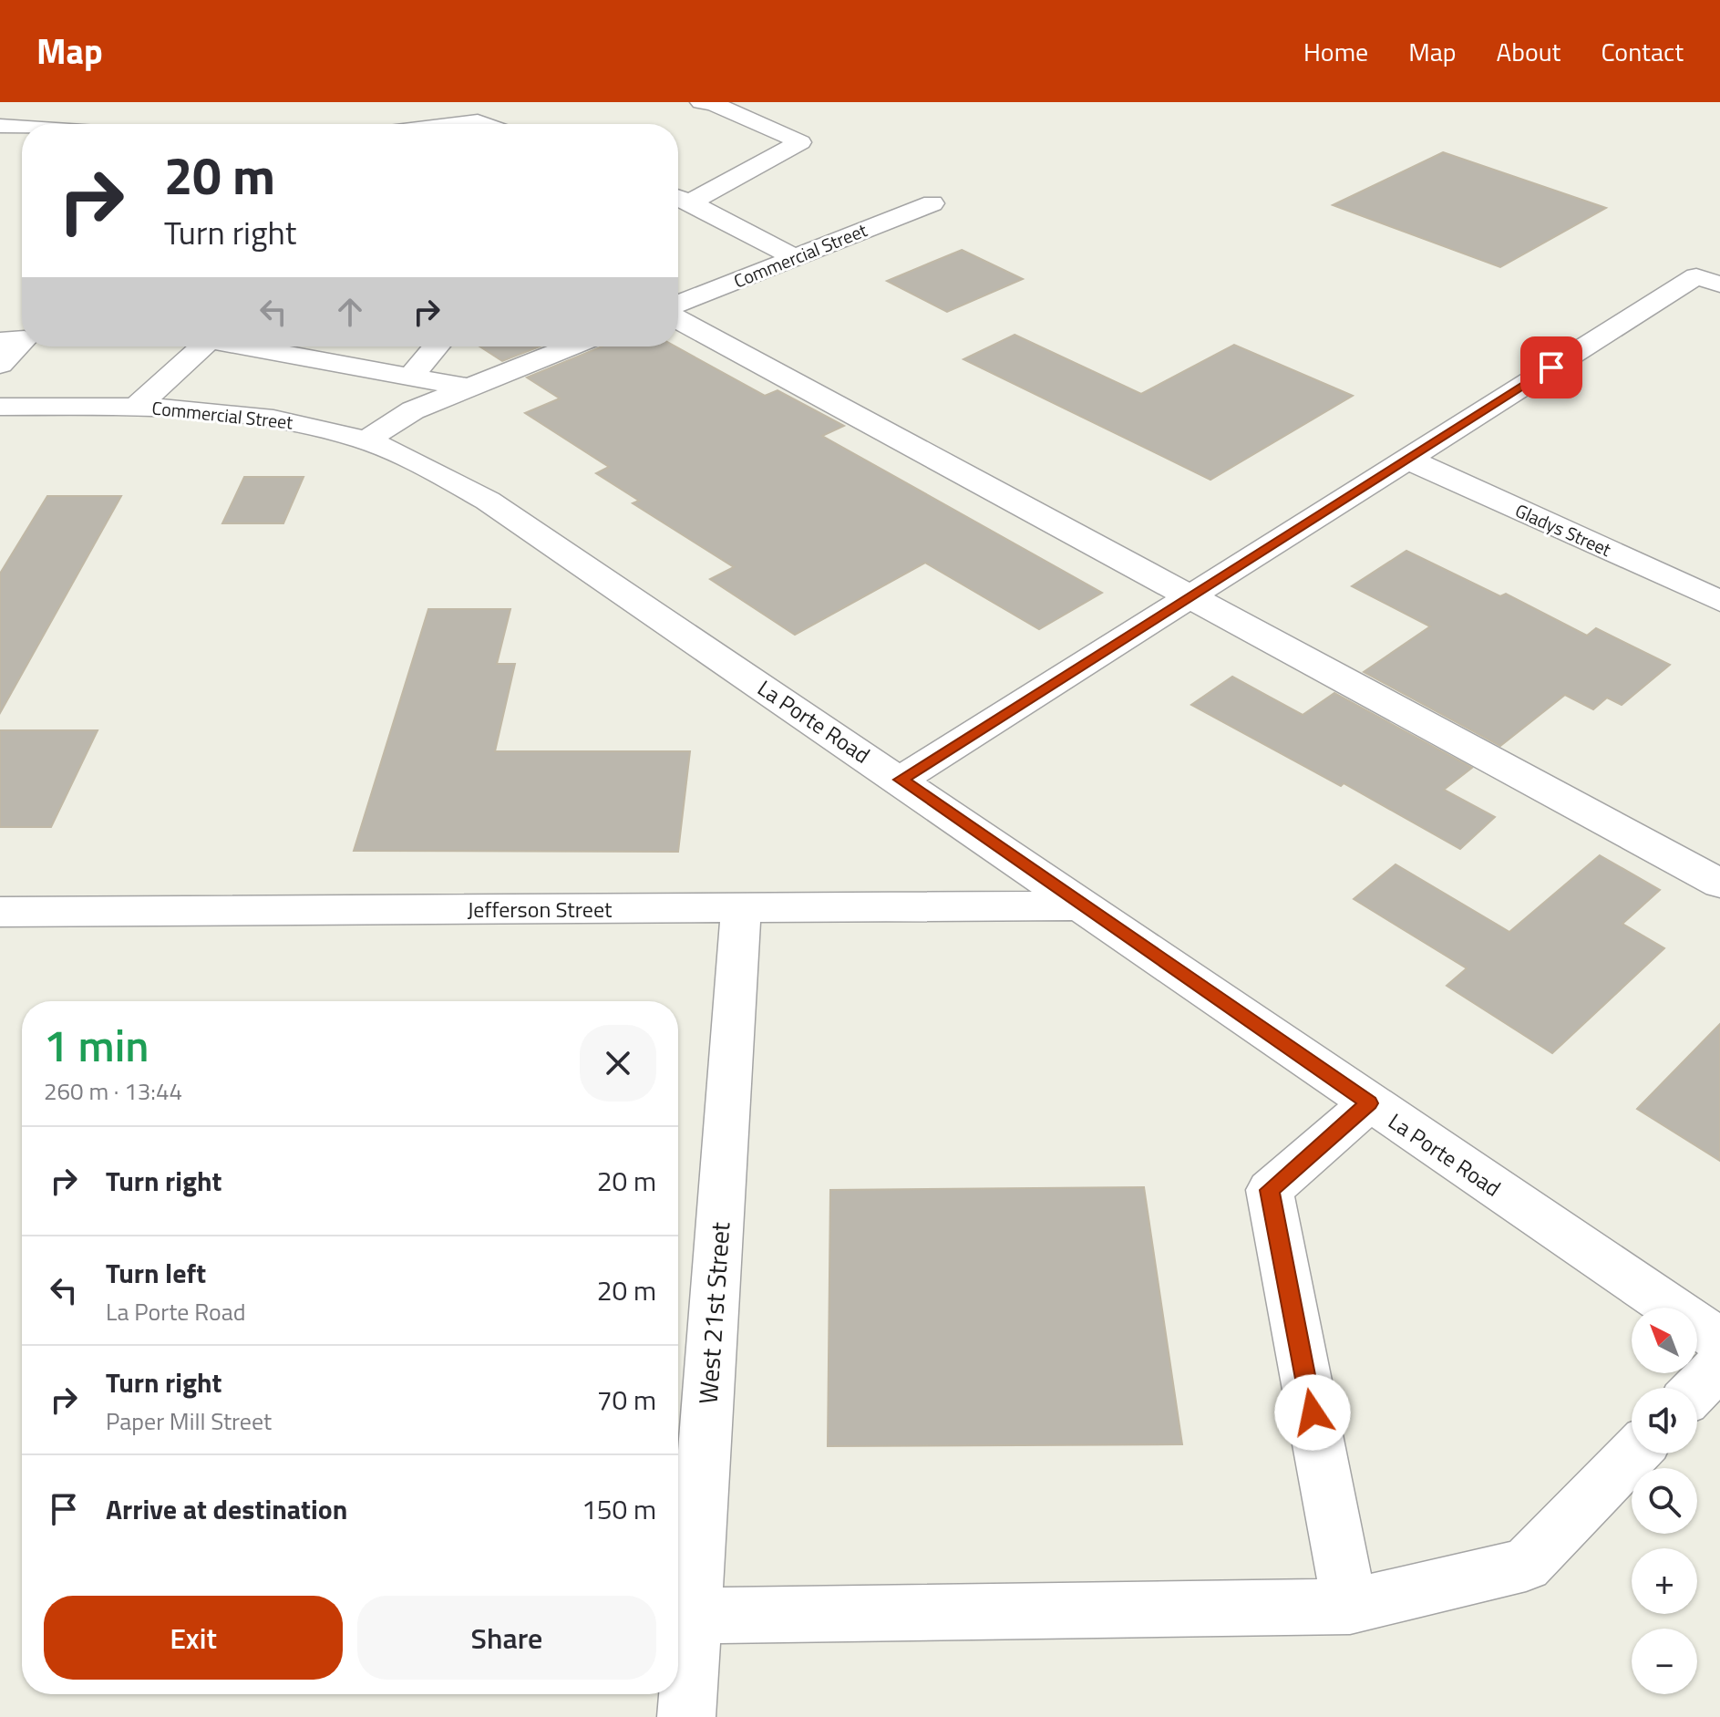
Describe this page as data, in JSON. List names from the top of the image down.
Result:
{
  "streets": {
    "street": [
      "Commercial Street",
      "Gladys Street",
      "La Porte Road",
      "Jefferson Street",
      "West 21st Street"
    ]
  },
  "crossings": [
    ["Commercial Street", "La Porte Road"],
    ["La Porte Road", "Jefferson Street"],
    ["Jefferson Street", "West 21st Street"]
  ],
  "north": "top left",
  "page": {
    "header": "Map",
    "nav": [
      "Home",
      "Map",
      "About",
      "Contact"
    ],
    "turn": ["20 m", "Turn right"],
    "heading": ["1 min", "260 m · 13:44"],
    "list": [
      {
        "name": "Turn right",
        "value": "20 m"
      },
      {
        "name": "Turn left",
        "note": "La Porte Road",
        "value": "20 m"
      },
      {
        "name": "Turn right",
        "note": "Paper Mill Street",
        "value": "70 m"
      },
      {
        "name": "Arrive at destination",
        "value": "150 m"
      }
    ],
    "map_buttons": ["+", "−"],
    "buttons": ["Exit", "Share"]
  }
}
